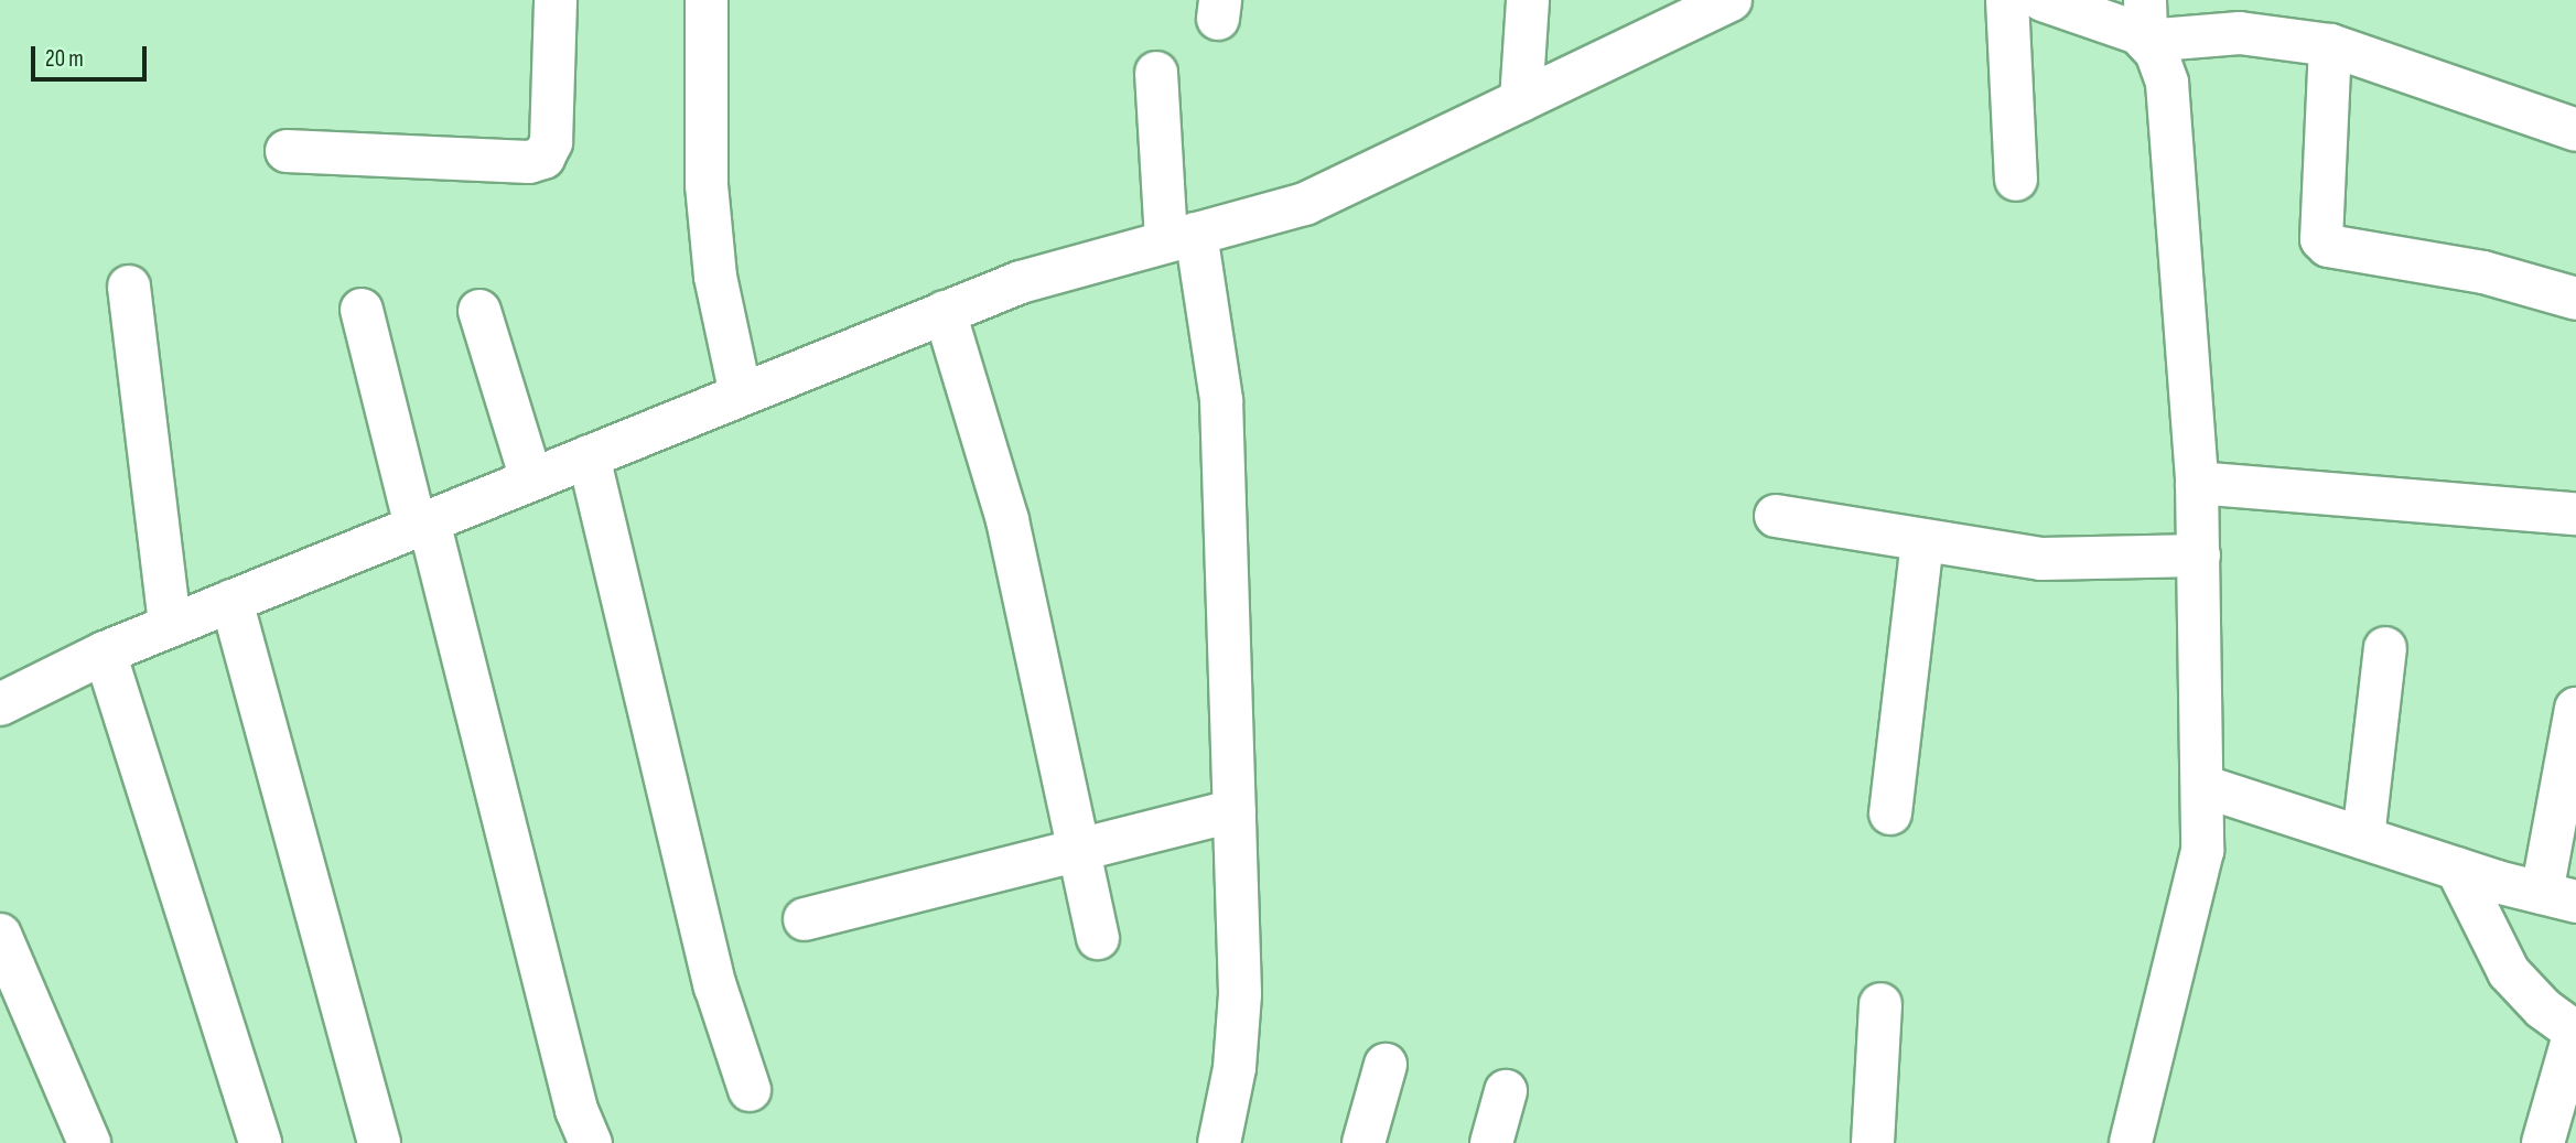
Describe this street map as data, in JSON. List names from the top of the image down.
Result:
{
  "scale_bar": "20 m"
}
